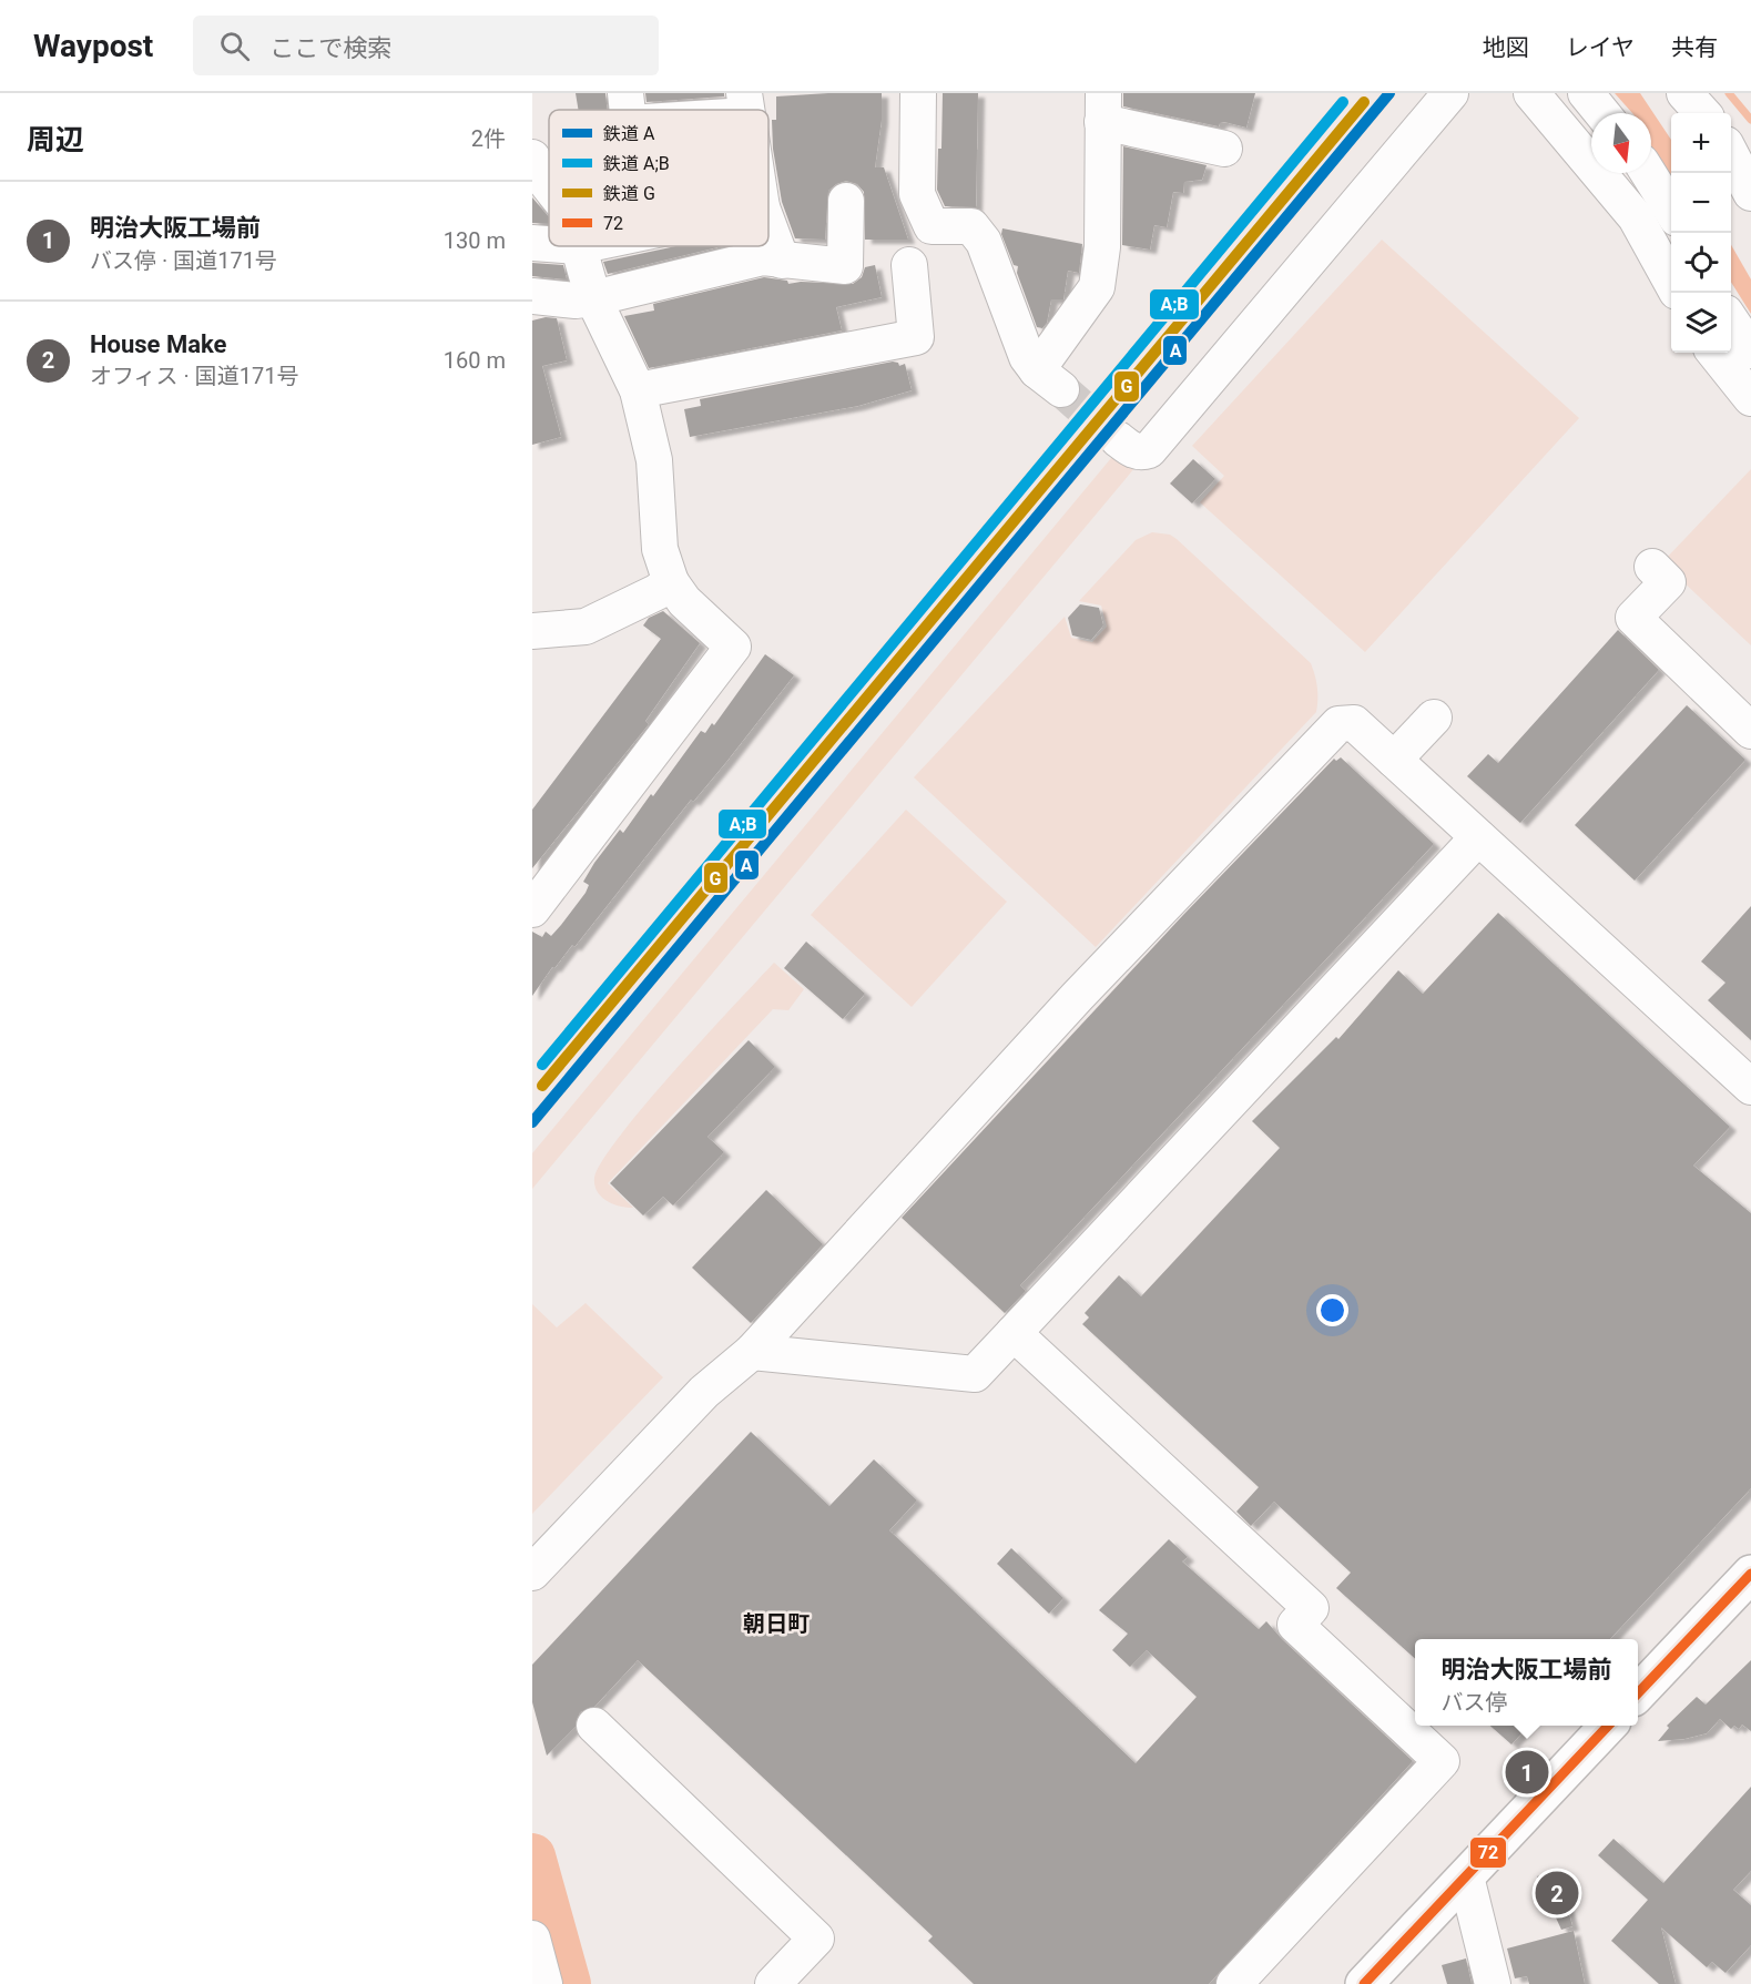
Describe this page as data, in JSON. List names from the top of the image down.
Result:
{
  "districts": ["朝日町"],
  "lines": [
    "rail line A",
    "rail line A;B",
    "rail line G",
    "transit line 72"
  ],
  "legend": [
    "鉄道 A",
    "鉄道 A;B",
    "鉄道 G",
    "72"
  ],
  "north": "bottom",
  "page": {
    "header": "Waypost",
    "search": "ここで検索",
    "nav": ["地図", "レイヤ", "共有"],
    "heading": ["周辺", "2件"],
    "map_buttons": ["+", "−"],
    "list": [
      {
        "mark": "1",
        "name": "明治大阪工場前",
        "note": "バス停 · 国道171号",
        "value": "130 m"
      },
      {
        "mark": "2",
        "name": "House Make",
        "note": "オフィス · 国道171号",
        "value": "160 m"
      }
    ],
    "popup": ["明治大阪工場前", "バス停"],
    "pins": ["1", "2"]
  }
}
